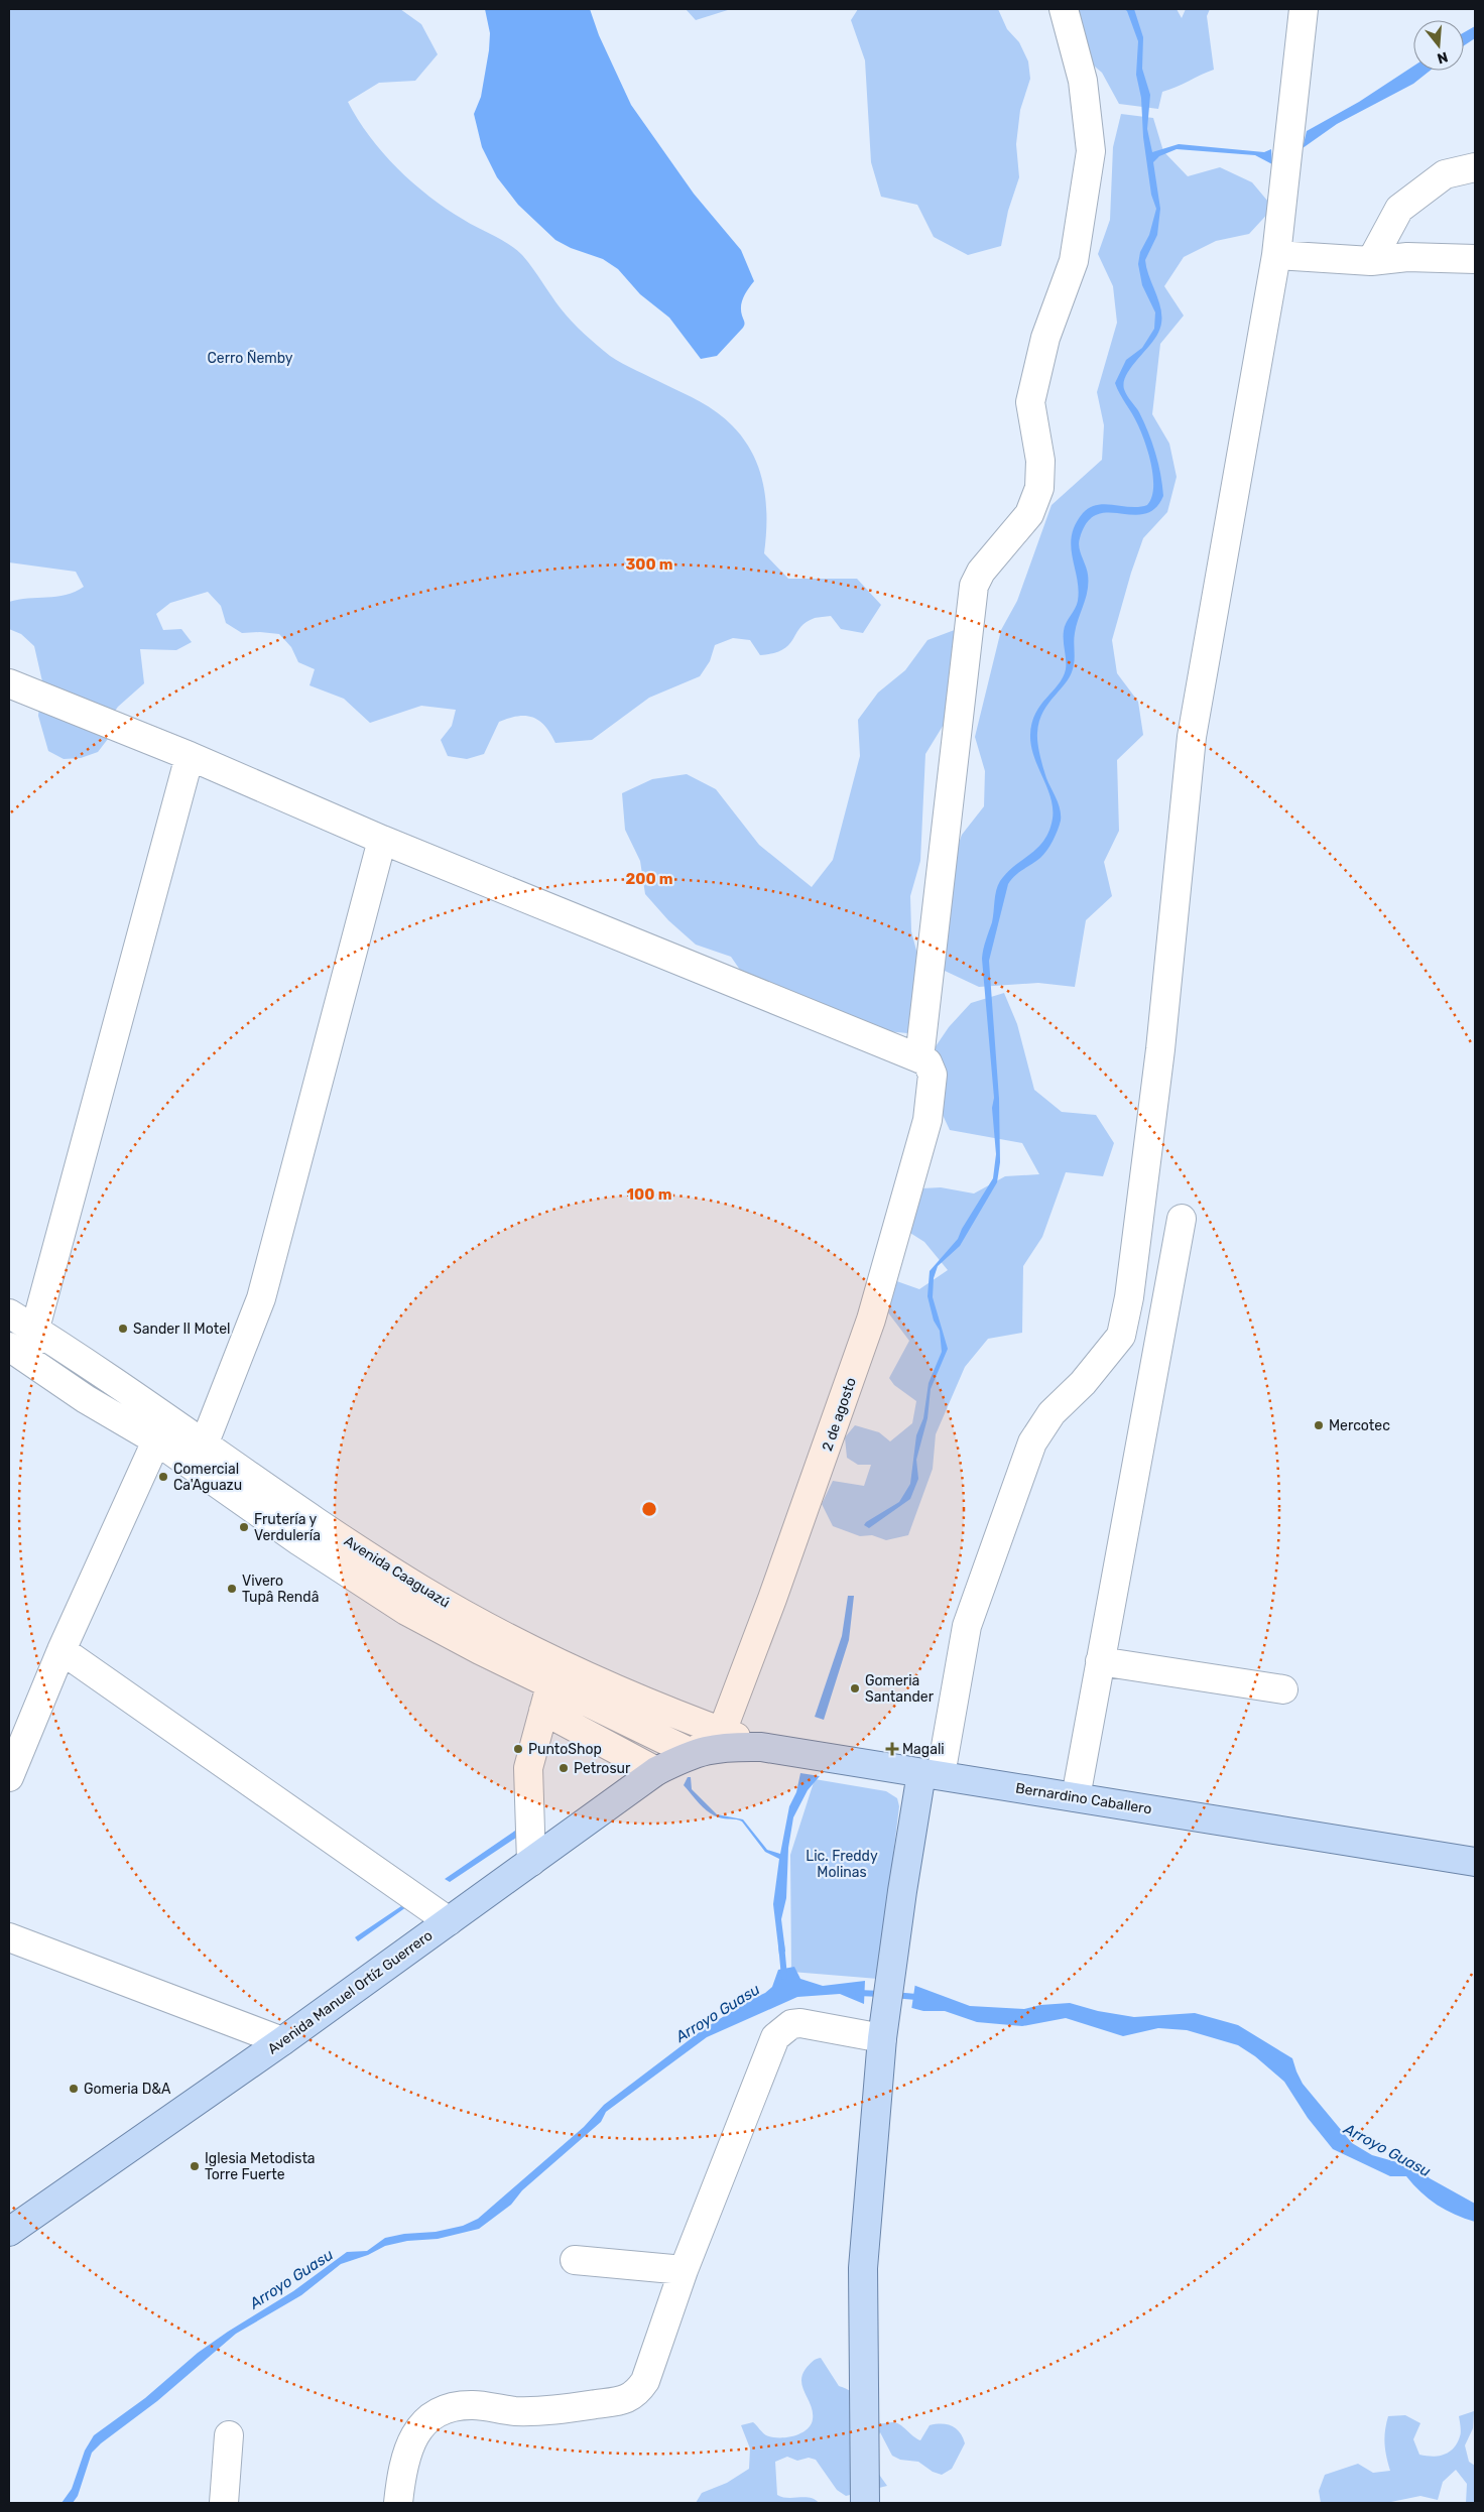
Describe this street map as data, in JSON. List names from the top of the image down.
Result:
{
  "streets": {
    "main road": ["Bernardino Caballero", "Avenida Manuel Ortíz Guerrero"],
    "street": ["2 de agosto", "Avenida Caaguazú"]
  },
  "crossings": [
    ["2 de agosto", "Avenida Caaguazú"],
    ["Avenida Caaguazú", "Bernardino Caballero"],
    ["Avenida Caaguazú", "Avenida Manuel Ortíz Guerrero"],
    ["Bernardino Caballero", "Avenida Manuel Ortíz Guerrero"]
  ],
  "water": ["Arroyo Guasu"],
  "parks": ["Cerro Ñemby", "Lic. Freddy Molinas"],
  "places": {
    "other": [
      "Sander II Motel",
      "Mercotec",
      "Comercial Ca'Aguazu",
      "Frutería y Verdulería",
      "Vivero Tupâ Rendâ",
      "Gomeria Santander",
      "PuntoShop",
      "Petrosur",
      "Gomeria D&A",
      "Iglesia Metodista Torre Fuerte"
    ],
    "health": ["Magali"]
  },
  "north": "bottom",
  "rings": ["300 m", "200 m", "100 m"]
}
